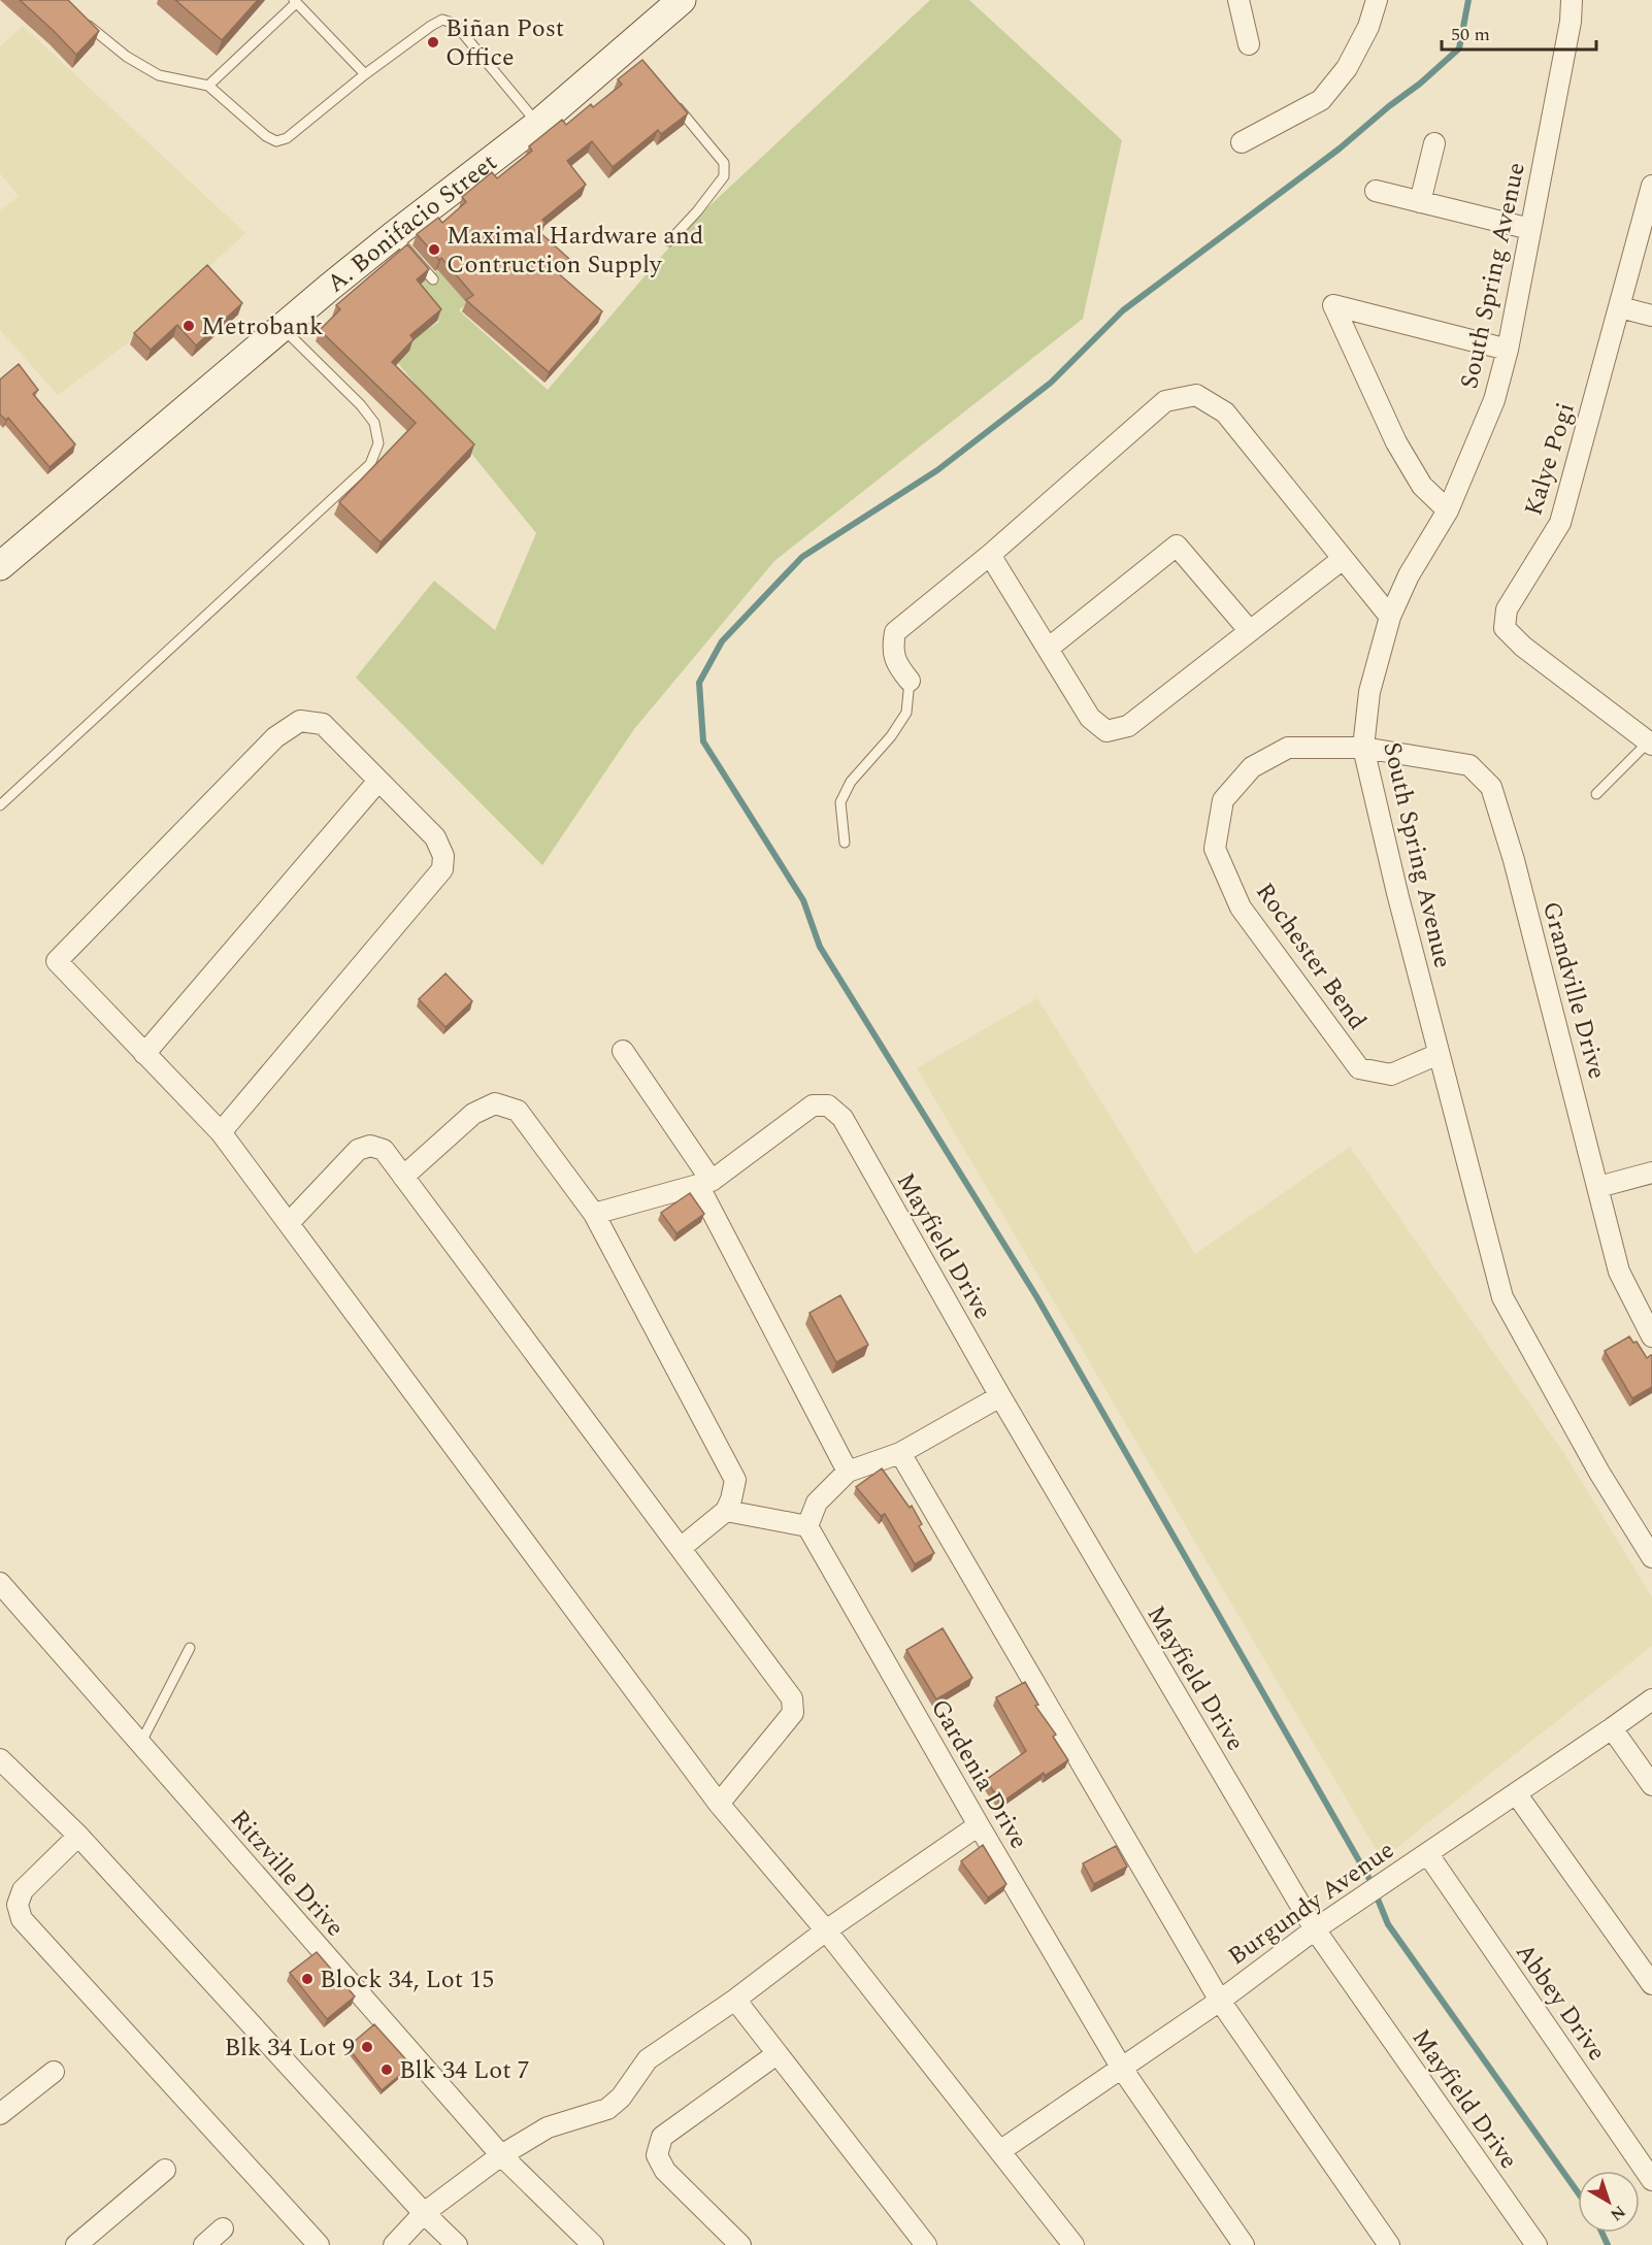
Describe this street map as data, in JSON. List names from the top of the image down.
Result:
{
  "streets": {
    "main road": ["A. Bonifacio Street"],
    "street": [
      "South Spring Avenue",
      "Kalye Pogi",
      "Rochester Bend",
      "Grandville Drive",
      "Mayfield Drive",
      "Gardenia Drive",
      "Ritzville Drive",
      "Burgundy Avenue",
      "Abbey Drive"
    ]
  },
  "crossings": [
    ["South Spring Avenue", "Rochester Bend"],
    ["South Spring Avenue", "Grandville Drive"],
    ["Rochester Bend", "Grandville Drive"],
    ["Mayfield Drive", "Burgundy Avenue"],
    ["Gardenia Drive", "Burgundy Avenue"],
    ["Burgundy Avenue", "Abbey Drive"]
  ],
  "places": [
    "Biñan Post Office",
    "Maximal Hardware and Contruction Supply",
    "Metrobank",
    "Block 34, Lot 15",
    "Blk 34 Lot 9",
    "Blk 34 Lot 7"
  ],
  "scale_bar": "50 m",
  "north": "bottom right"
}
